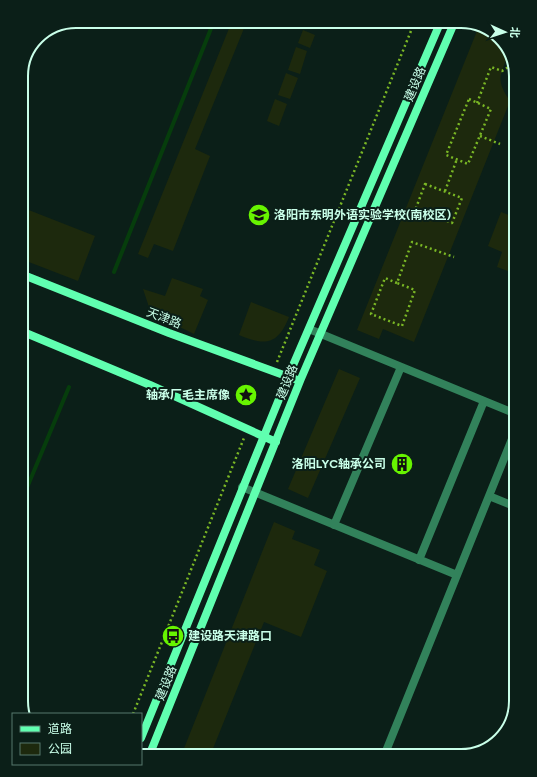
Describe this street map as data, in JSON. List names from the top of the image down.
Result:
{
  "streets": {
    "street": ["建设路", "天津路"]
  },
  "crossings": [
    ["建设路", "天津路"]
  ],
  "places": {
    "school or university": ["洛阳市东明外语实验学校(南校区)"],
    "place": ["轴承厂毛主席像"],
    "building": ["洛阳LYC轴承公司"],
    "bus stop": ["建设路天津路口"]
  },
  "legend": ["道路", "公园"],
  "north": "right"
}
